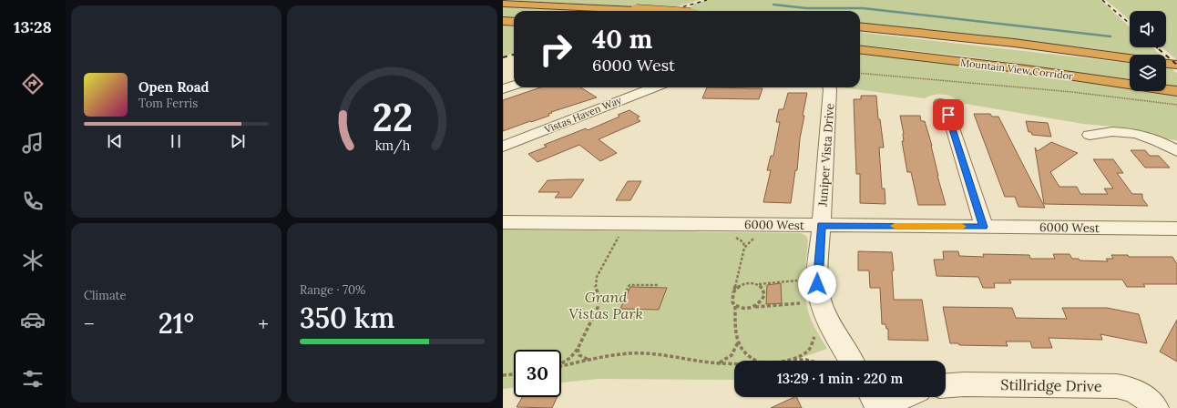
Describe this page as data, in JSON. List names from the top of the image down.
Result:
{
  "streets": {
    "highway": ["Mountain View Corridor"],
    "street": [
      "Vistas Haven Way",
      "Juniper Vista Drive",
      "6000 West",
      "Stillridge Drive"
    ]
  },
  "crossings": [
    ["Juniper Vista Drive", "6000 West"]
  ],
  "parks": ["Grand Vistas Park"],
  "page": {
    "tabs": "13:28",
    "turn": ["40 m", "6000 West"],
    "song": ["Open Road", "Tom Ferris"],
    "tile": [
      "Climate",
      ["Range · 70%", "350 km"]
    ],
    "heat": ["−", "21°", "+"],
    "limit": "30",
    "trip": "13:29 · 1 min · 220 m",
    "gauge": ["22", "km/h"]
  }
}
